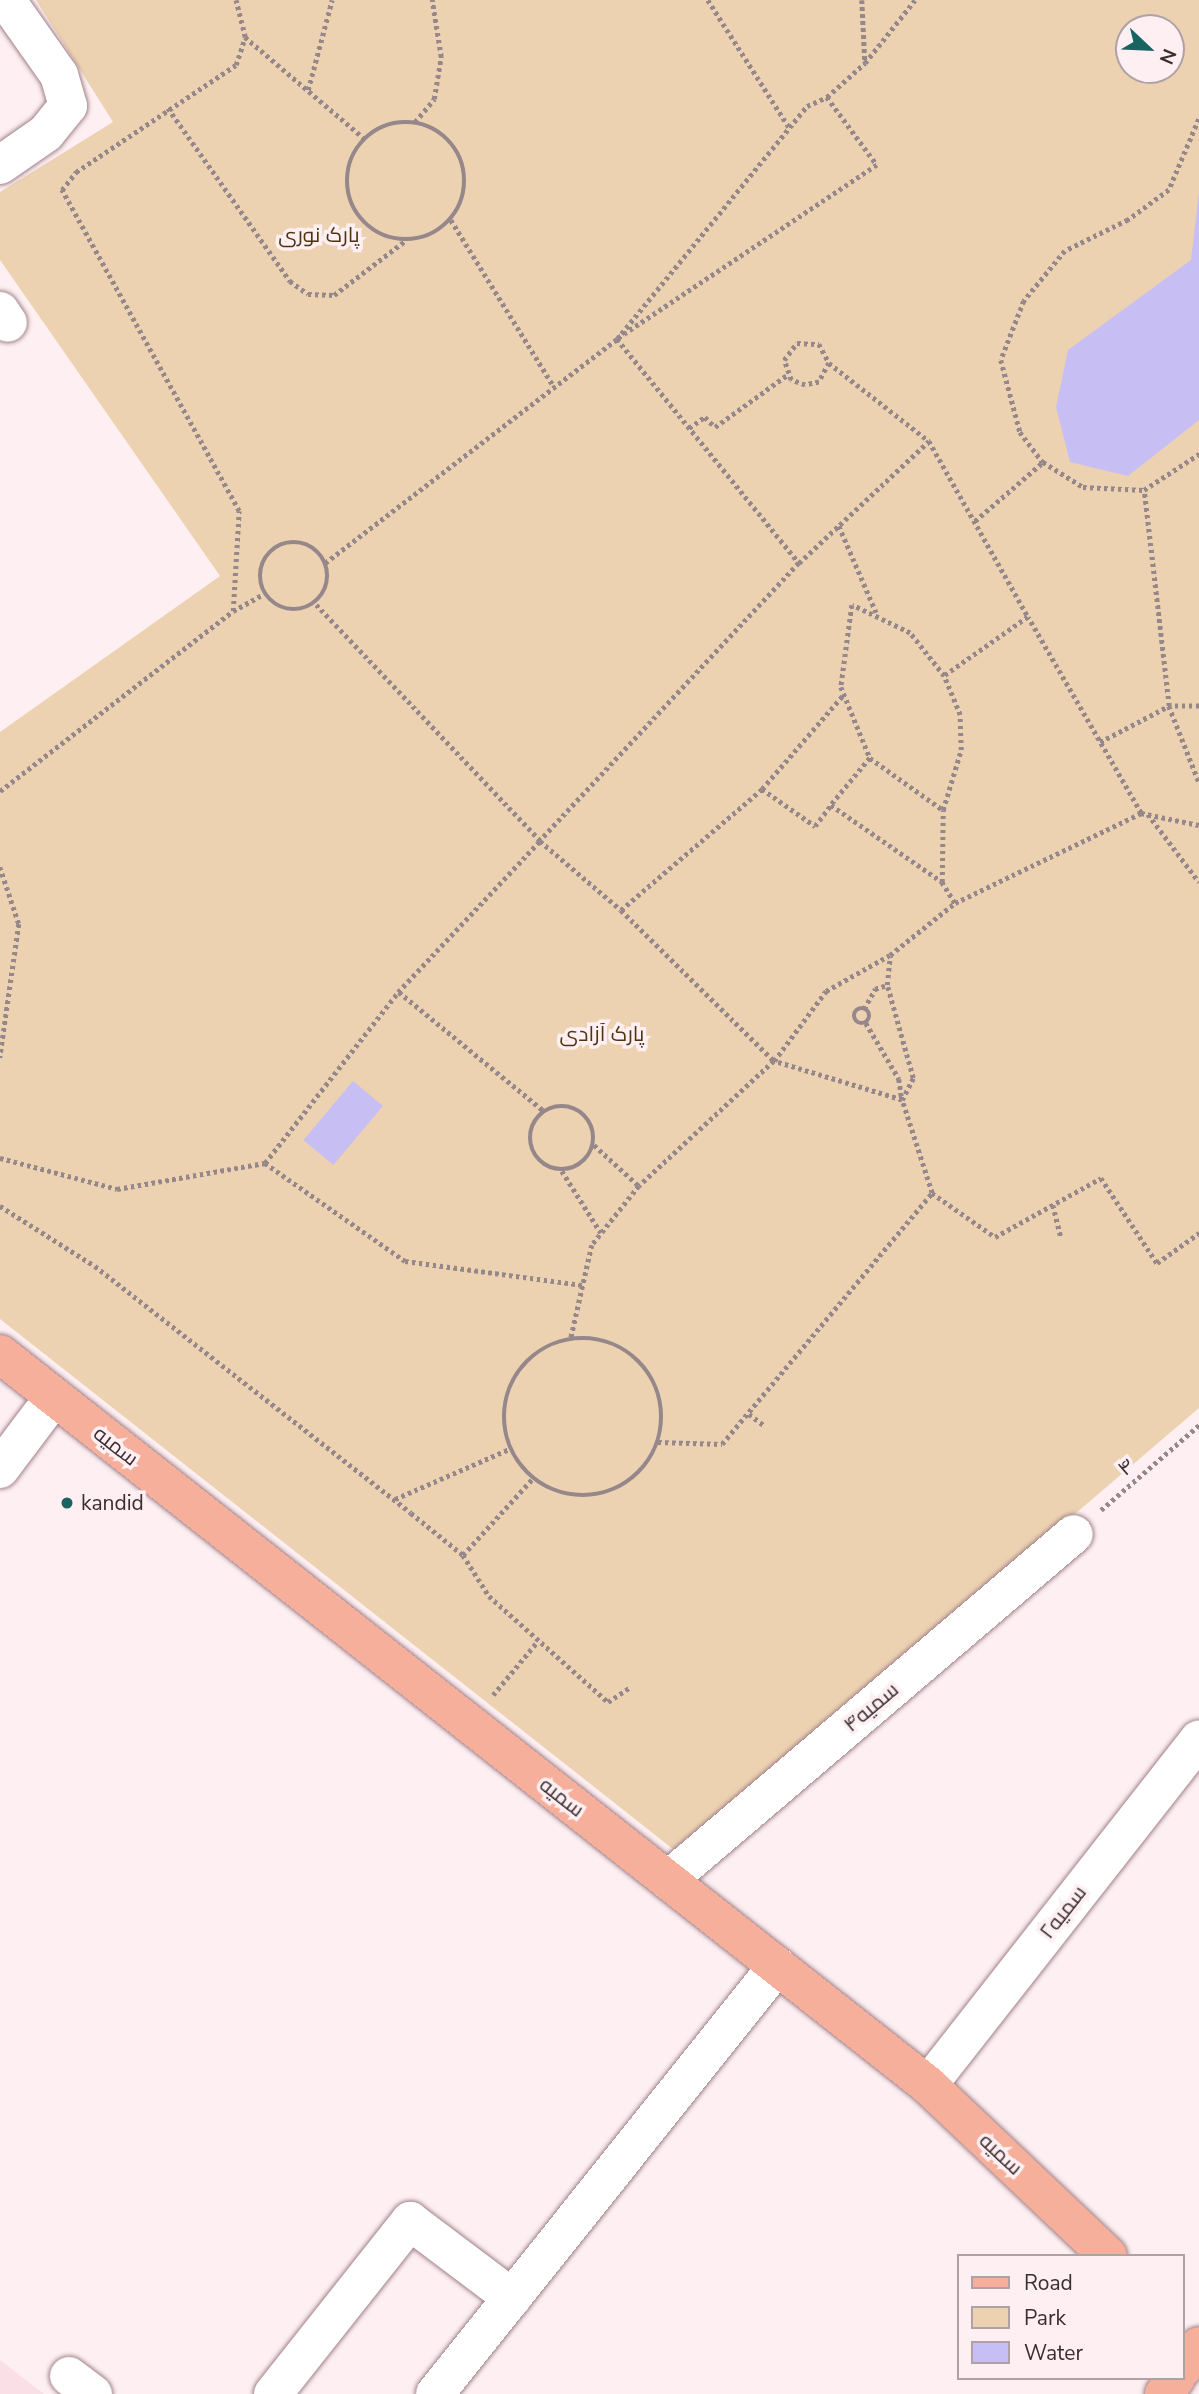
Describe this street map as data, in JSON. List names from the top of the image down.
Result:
{
  "streets": {
    "main road": ["سمیه"],
    "street": ["سمیه۴", "۲سمیه"],
    "path": ["۴"]
  },
  "crossings": [
    ["سمیه", "سمیه۴"],
    ["سمیه", "۲سمیه"],
    ["۴", "سمیه۴"]
  ],
  "parks": ["پارک نوری", "پارک آزادی"],
  "places": ["kandid"],
  "legend": ["Road", "Park", "Water"],
  "north": "bottom right"
}
